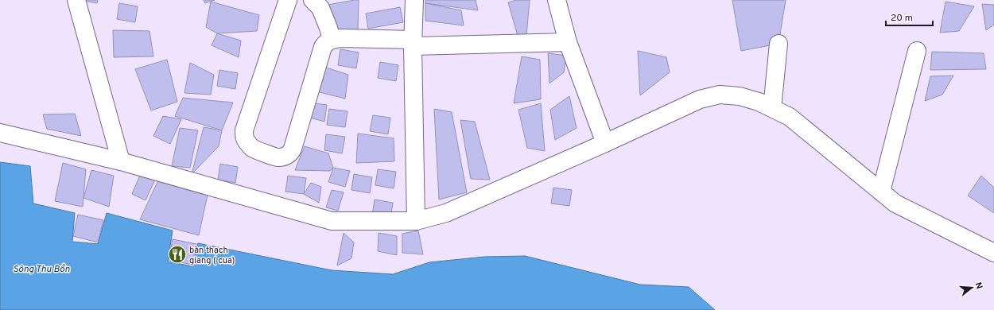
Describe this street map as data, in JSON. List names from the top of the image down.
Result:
{
  "water": ["Sông Thu Bồn"],
  "places": {
    "restaurant": ["bàn thạch giang ( cua)"]
  },
  "scale_bar": "20 m",
  "north": "right"
}
